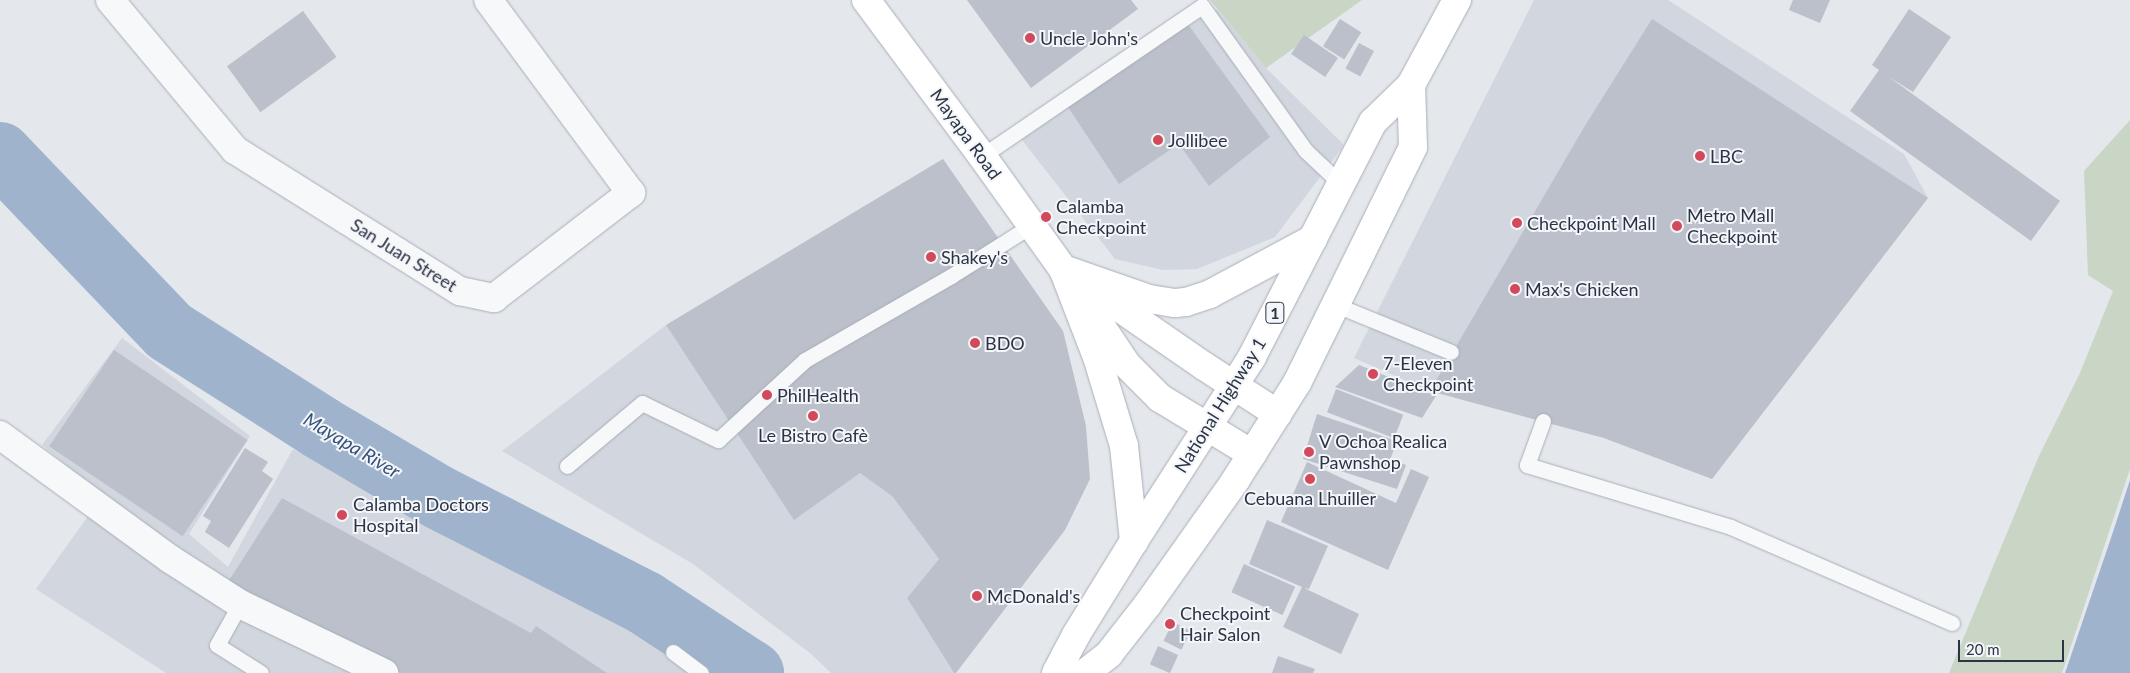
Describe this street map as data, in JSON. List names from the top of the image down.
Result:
{
  "streets": {
    "main road": ["Mayapa Road", "1", "National Highway 1"],
    "street": ["San Juan Street"]
  },
  "crossings": [
    ["Mayapa Road", "National Highway 1"]
  ],
  "water": ["Mayapa River"],
  "places": [
    "Uncle John's",
    "Jollibee",
    "LBC",
    "Calamba Checkpoint",
    "Checkpoint Mall",
    "Metro Mall Checkpoint",
    "Shakey's",
    "Max's Chicken",
    "BDO",
    "7-Eleven Checkpoint",
    "PhilHealth",
    "Le Bistro Cafè",
    "V Ochoa Realica Pawnshop",
    "Cebuana Lhuiller",
    "Calamba Doctors Hospital",
    "McDonald's",
    "Checkpoint Hair Salon"
  ],
  "scale_bar": "20 m"
}
